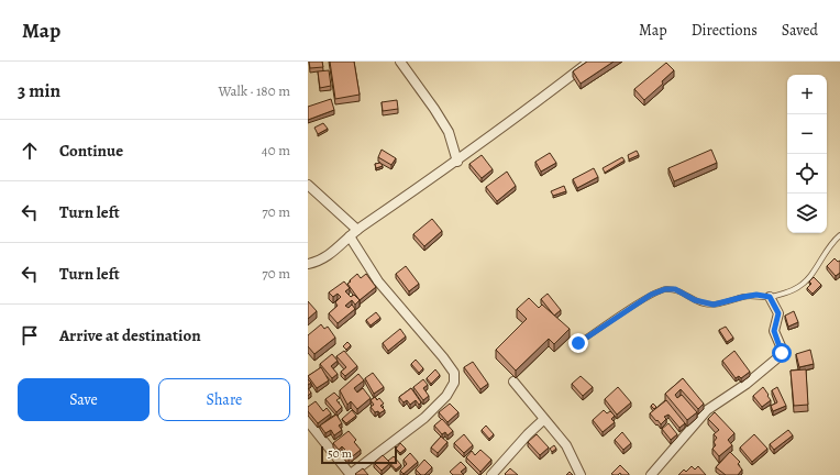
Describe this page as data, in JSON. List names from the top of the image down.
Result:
{
  "scale_bar": "50 m",
  "page": {
    "header": "Map",
    "nav": ["Map", "Directions", "Saved"],
    "heading": ["3 min", "Walk · 180 m"],
    "map_buttons": ["+", "−"],
    "list": [
      ["Continue", "40 m"],
      ["Turn left", "70 m"],
      ["Turn left", "70 m"],
      "Arrive at destination"
    ],
    "buttons": ["Save", "Share"],
    "scale": "50 m"
  }
}
